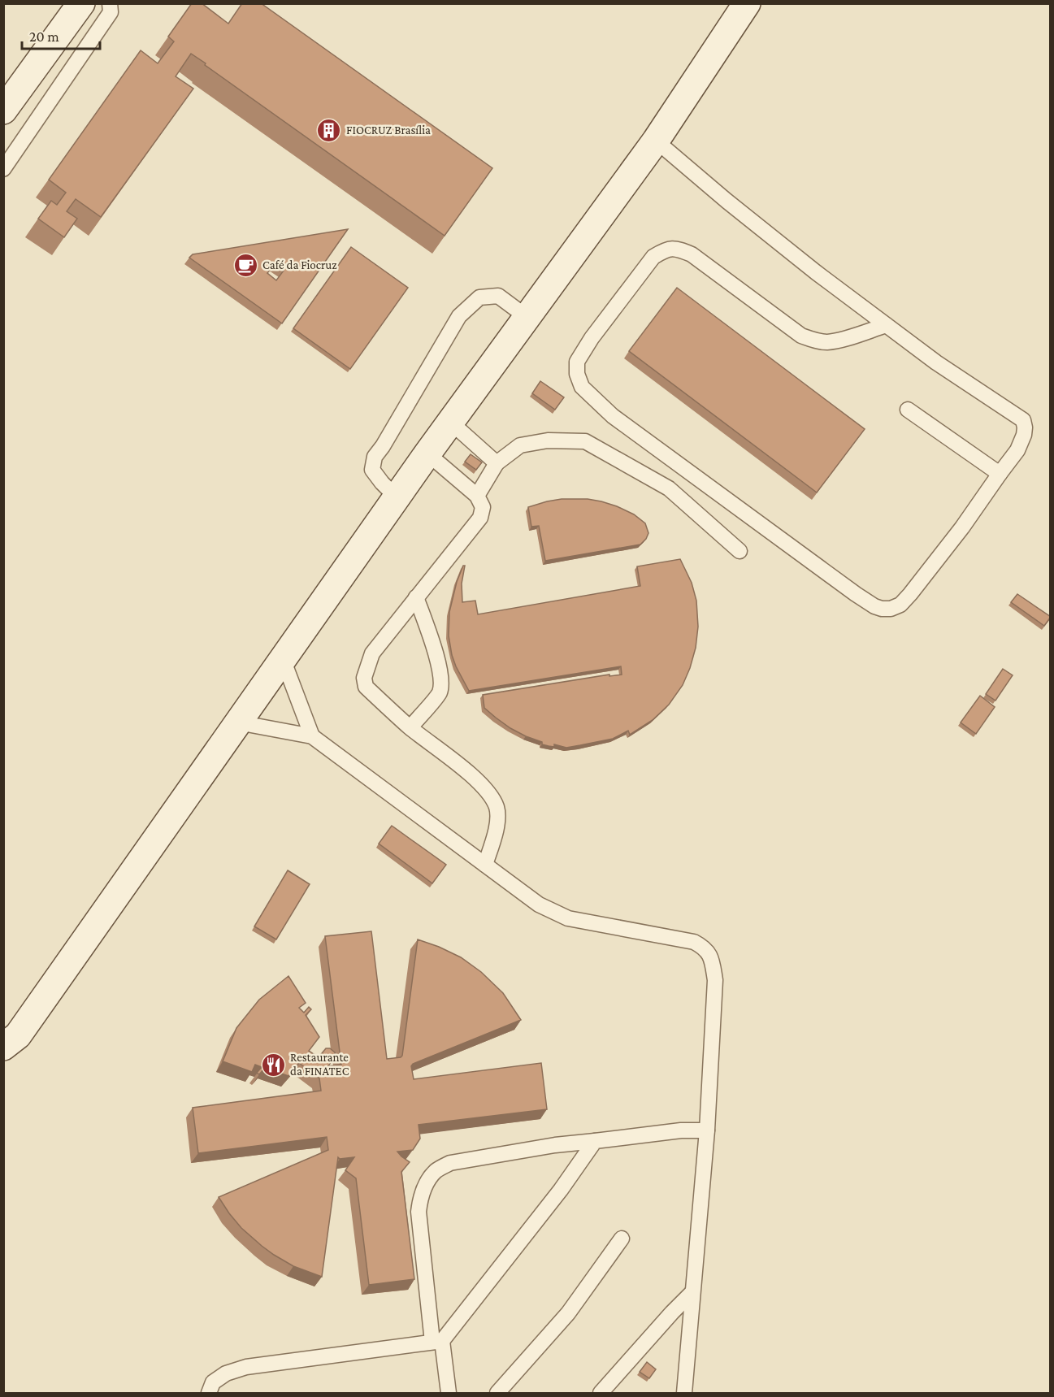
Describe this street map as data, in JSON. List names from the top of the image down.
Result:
{
  "places": {
    "building": ["FIOCRUZ Brasília"],
    "cafe": ["Café da Fiocruz"],
    "restaurant": ["Restaurante da FINATEC"]
  },
  "scale_bar": "20 m"
}
